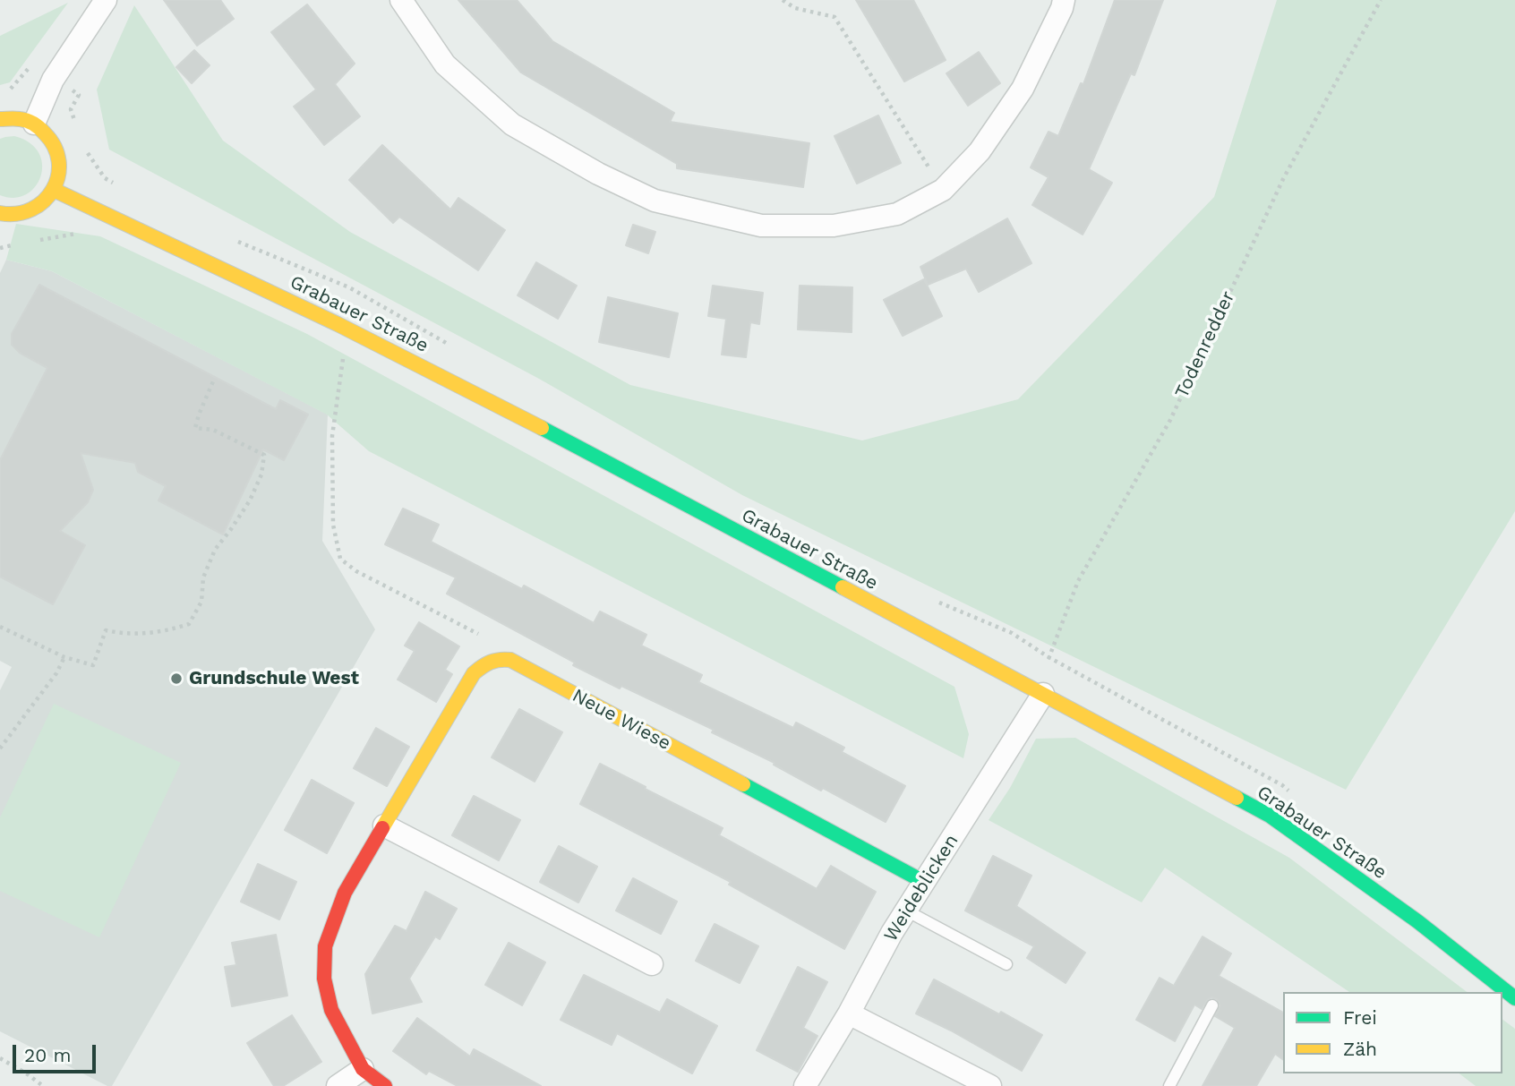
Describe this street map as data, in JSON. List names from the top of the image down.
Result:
{
  "streets": {
    "main road": ["Grabauer Straße", "Neue Wiese"],
    "street": ["Weideblicken"],
    "path": ["Todenredder"]
  },
  "crossings": [
    ["Grabauer Straße", "Todenredder"],
    ["Grabauer Straße", "Weideblicken"],
    ["Todenredder", "Weideblicken"],
    ["Neue Wiese", "Weideblicken"]
  ],
  "places": ["Grundschule West"],
  "legend": ["Frei", "Zäh"],
  "scale_bar": "20 m"
}
